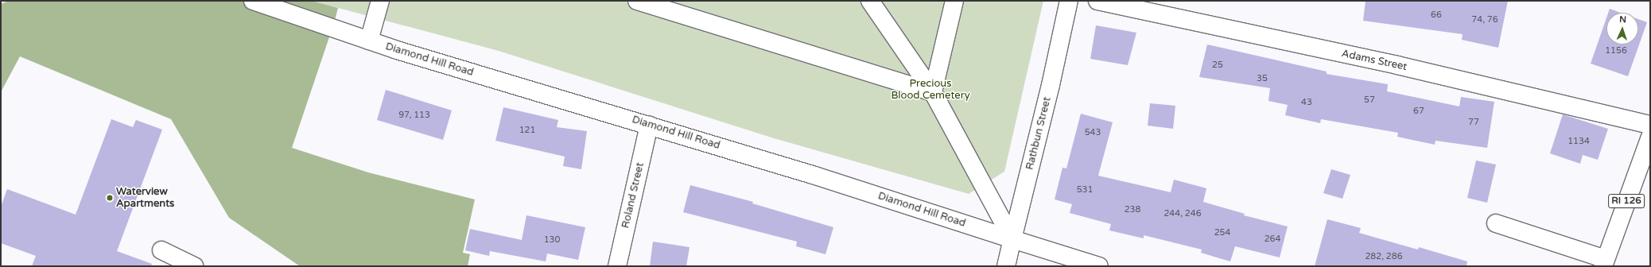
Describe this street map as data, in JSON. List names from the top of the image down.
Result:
{
  "streets": {
    "street": [
      "Diamond Hill Road",
      "Adams Street",
      "Rathbun Street",
      "Roland Street",
      "RI 126"
    ]
  },
  "crossings": [
    ["Diamond Hill Road", "Rathbun Street"],
    ["Diamond Hill Road", "Roland Street"]
  ],
  "parks": ["Precious Blood Cemetery"],
  "places": ["Waterview Apartments"],
  "house_numbers": [
    "66",
    "74, 76",
    "1156",
    "25",
    "35",
    "57",
    "43",
    "67",
    "97, 113",
    "77",
    "121",
    "543",
    "1134",
    "531",
    "238",
    "244, 246",
    "254",
    "264",
    "130",
    "282, 286"
  ],
  "north": "top"
}
